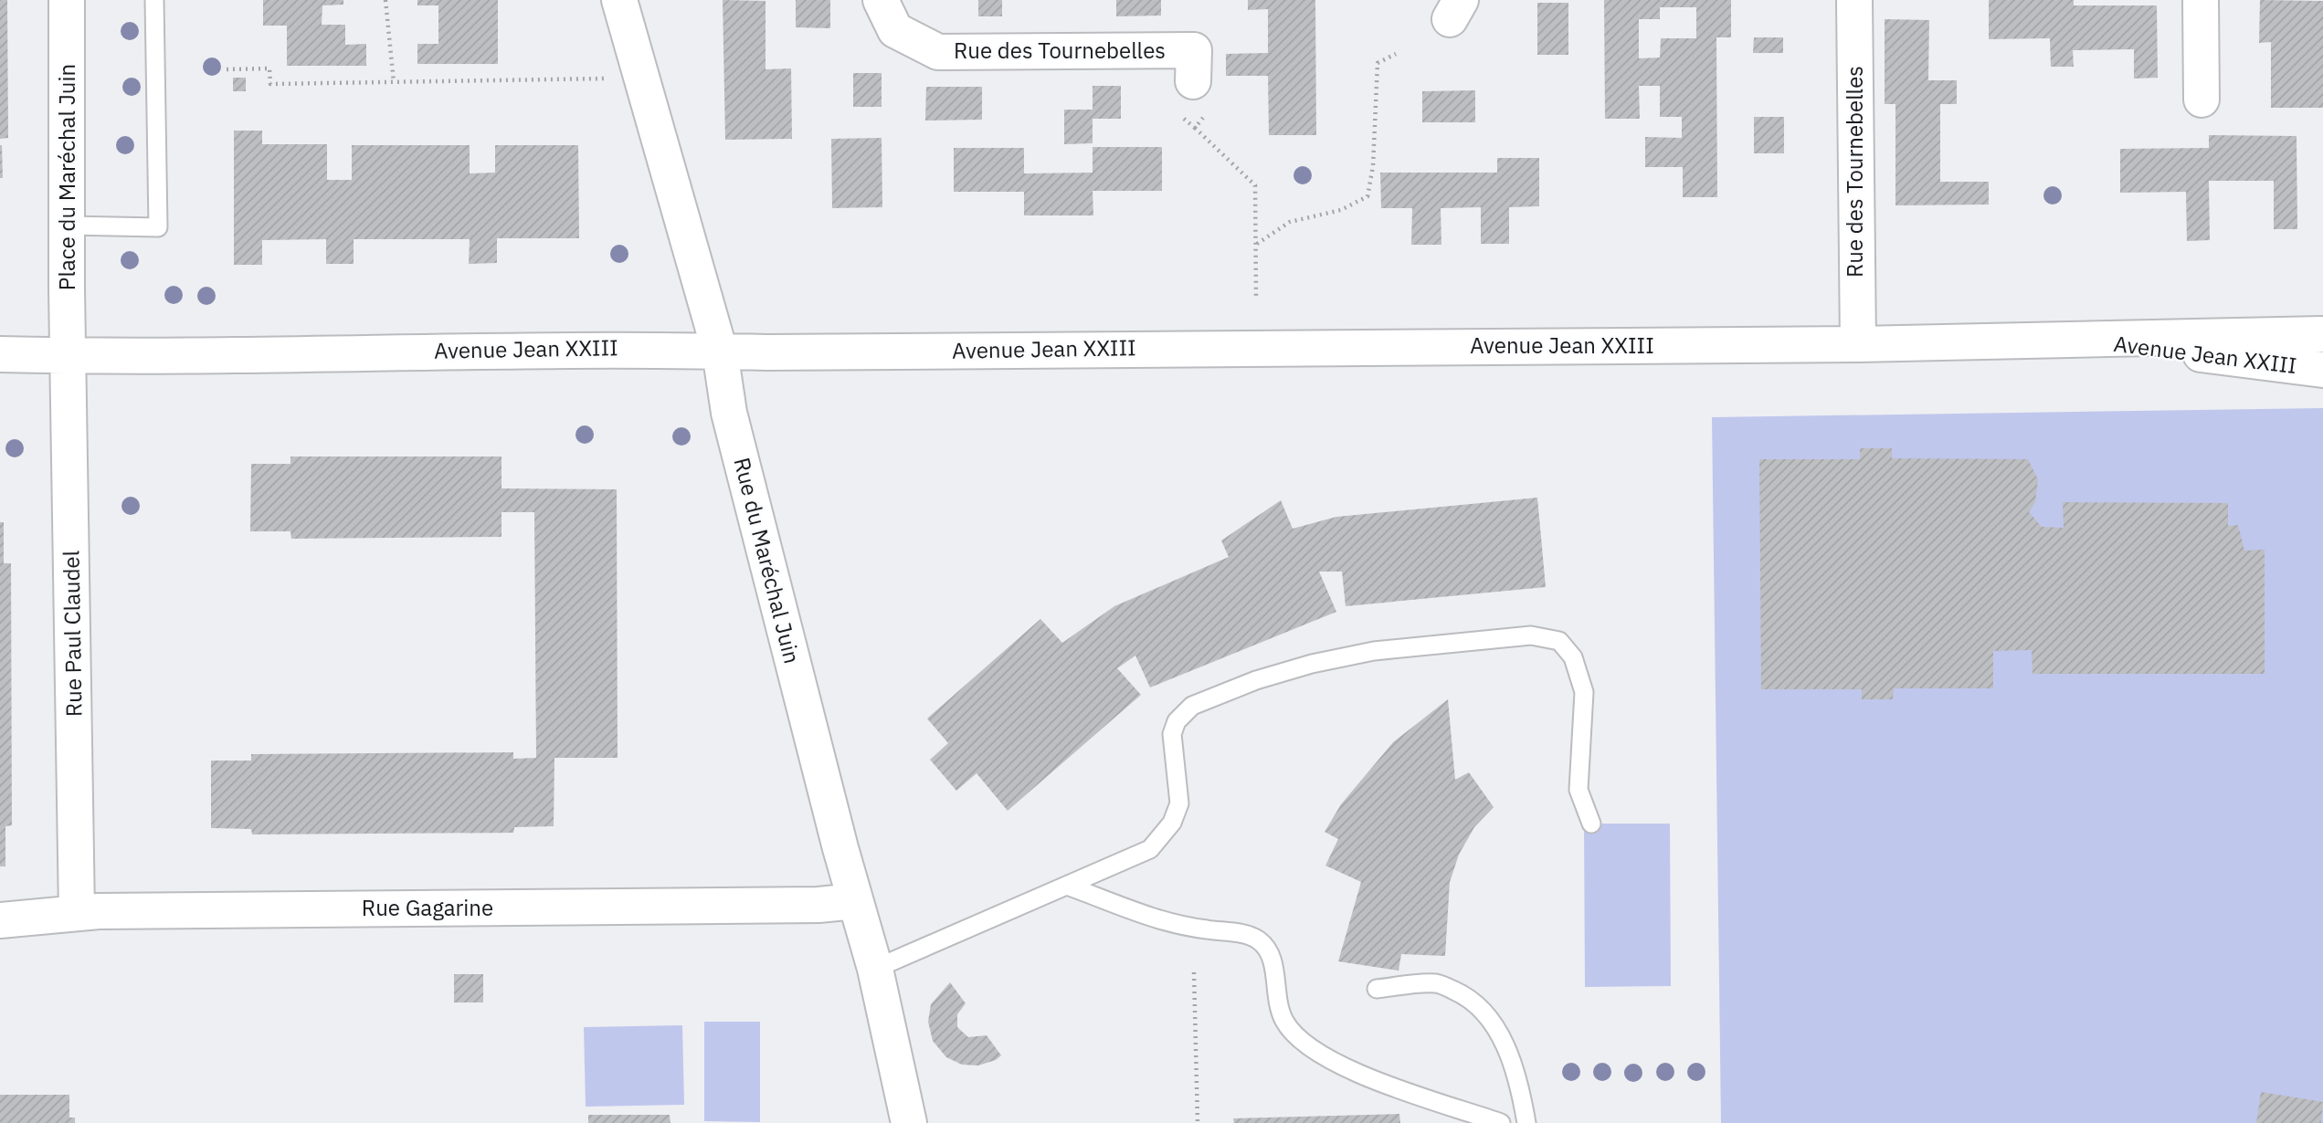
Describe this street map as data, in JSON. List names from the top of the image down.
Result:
{
  "streets": {
    "street": [
      "Rue des Tournebelles",
      "Place du Maréchal Juin",
      "Avenue Jean XXIII",
      "Rue du Maréchal Juin",
      "Rue Paul Claudel",
      "Rue Gagarine"
    ]
  },
  "crossings": [
    ["Rue des Tournebelles", "Avenue Jean XXIII"],
    ["Place du Maréchal Juin", "Avenue Jean XXIII"],
    ["Place du Maréchal Juin", "Rue Paul Claudel"],
    ["Avenue Jean XXIII", "Rue du Maréchal Juin"],
    ["Avenue Jean XXIII", "Rue Paul Claudel"],
    ["Rue du Maréchal Juin", "Rue Gagarine"],
    ["Rue Paul Claudel", "Rue Gagarine"]
  ]
}
